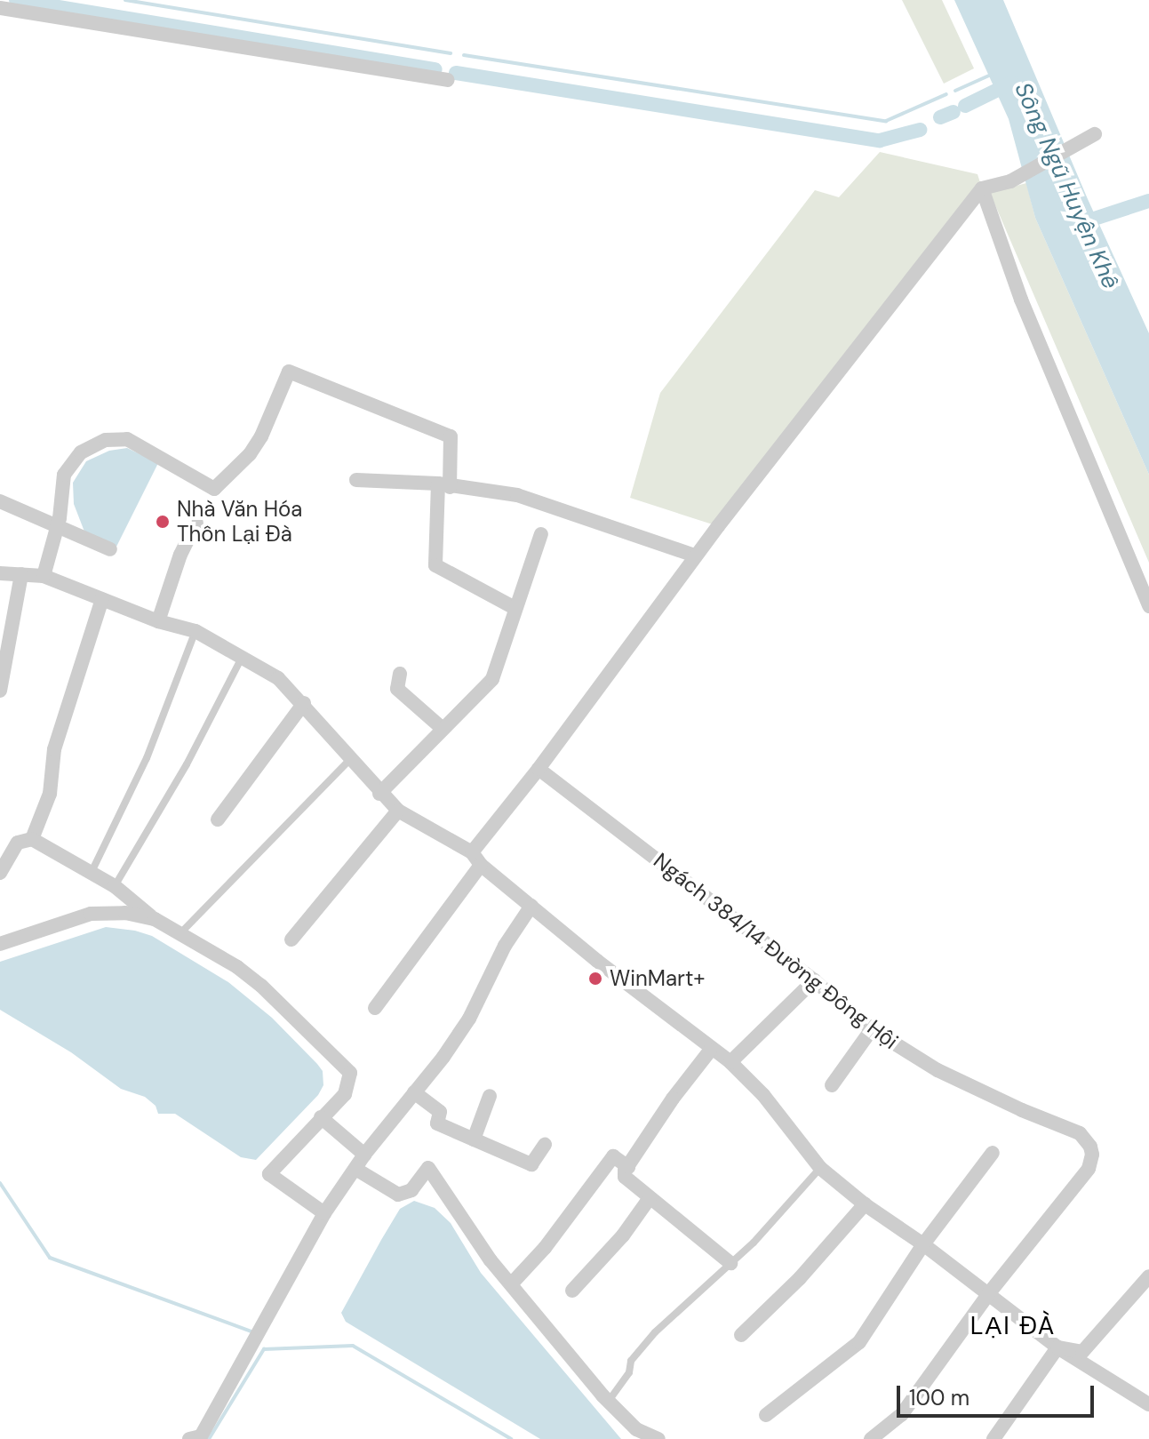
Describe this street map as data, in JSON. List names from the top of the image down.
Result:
{
  "streets": {
    "street": ["Ngách 384/14 Đường Đông Hội"]
  },
  "districts": ["LẠI ĐÀ"],
  "water": ["Sông Ngũ Huyện Khê"],
  "places": ["Nhà Văn Hóa Thôn Lại Đà", "WinMart+"],
  "scale_bar": "100 m"
}
